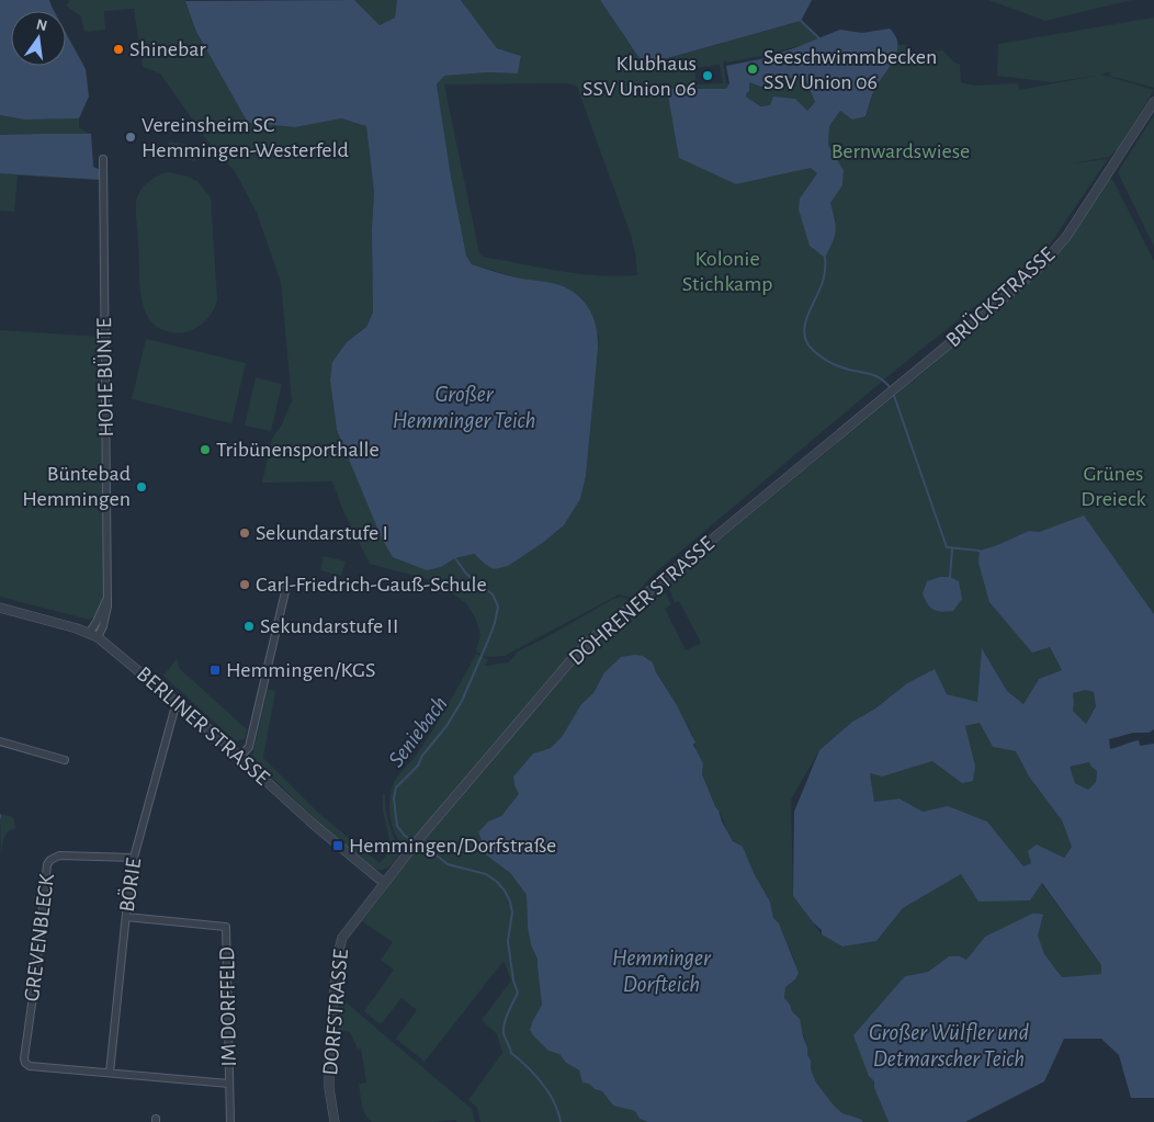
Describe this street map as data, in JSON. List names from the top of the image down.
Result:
{
  "streets": {
    "street": [
      "BRÜCKSTRASSE",
      "HOHE BÜNTE",
      "DÖHRENER STRASSE",
      "BERLINER STRASSE",
      "BÖRIE",
      "GREVENBLECK",
      "IM DORFFELD",
      "DORFSTRASSE"
    ]
  },
  "crossings": [
    ["BRÜCKSTRASSE", "DÖHRENER STRASSE"],
    ["HOHE BÜNTE", "BERLINER STRASSE"],
    ["DÖHRENER STRASSE", "BERLINER STRASSE"],
    ["DÖHRENER STRASSE", "DORFSTRASSE"],
    ["BERLINER STRASSE", "BÖRIE"],
    ["BERLINER STRASSE", "DORFSTRASSE"],
    ["BÖRIE", "GREVENBLECK"],
    ["BÖRIE", "IM DORFFELD"]
  ],
  "water": [
    "Großer Hemminger Teich",
    "Seniebach",
    "Hemminger Dorfteich",
    "Großer Wülfler und Detmarscher Teich"
  ],
  "parks": ["Bernwardswiese", "Kolonie Stichkamp", "Grünes Dreieck"],
  "places": {
    "other": [
      "Shinebar",
      "Seeschwimmbecken SSV Union 06",
      "Klubhaus SSV Union 06",
      "Vereinsheim SC Hemmingen-Westerfeld",
      "Tribünensporthalle",
      "Büntebad Hemmingen",
      "Sekundarstufe I",
      "Carl-Friedrich-Gauß-Schule",
      "Sekundarstufe II"
    ],
    "transit": ["Hemmingen/KGS", "Hemmingen/Dorfstraße"]
  },
  "north": "top"
}
